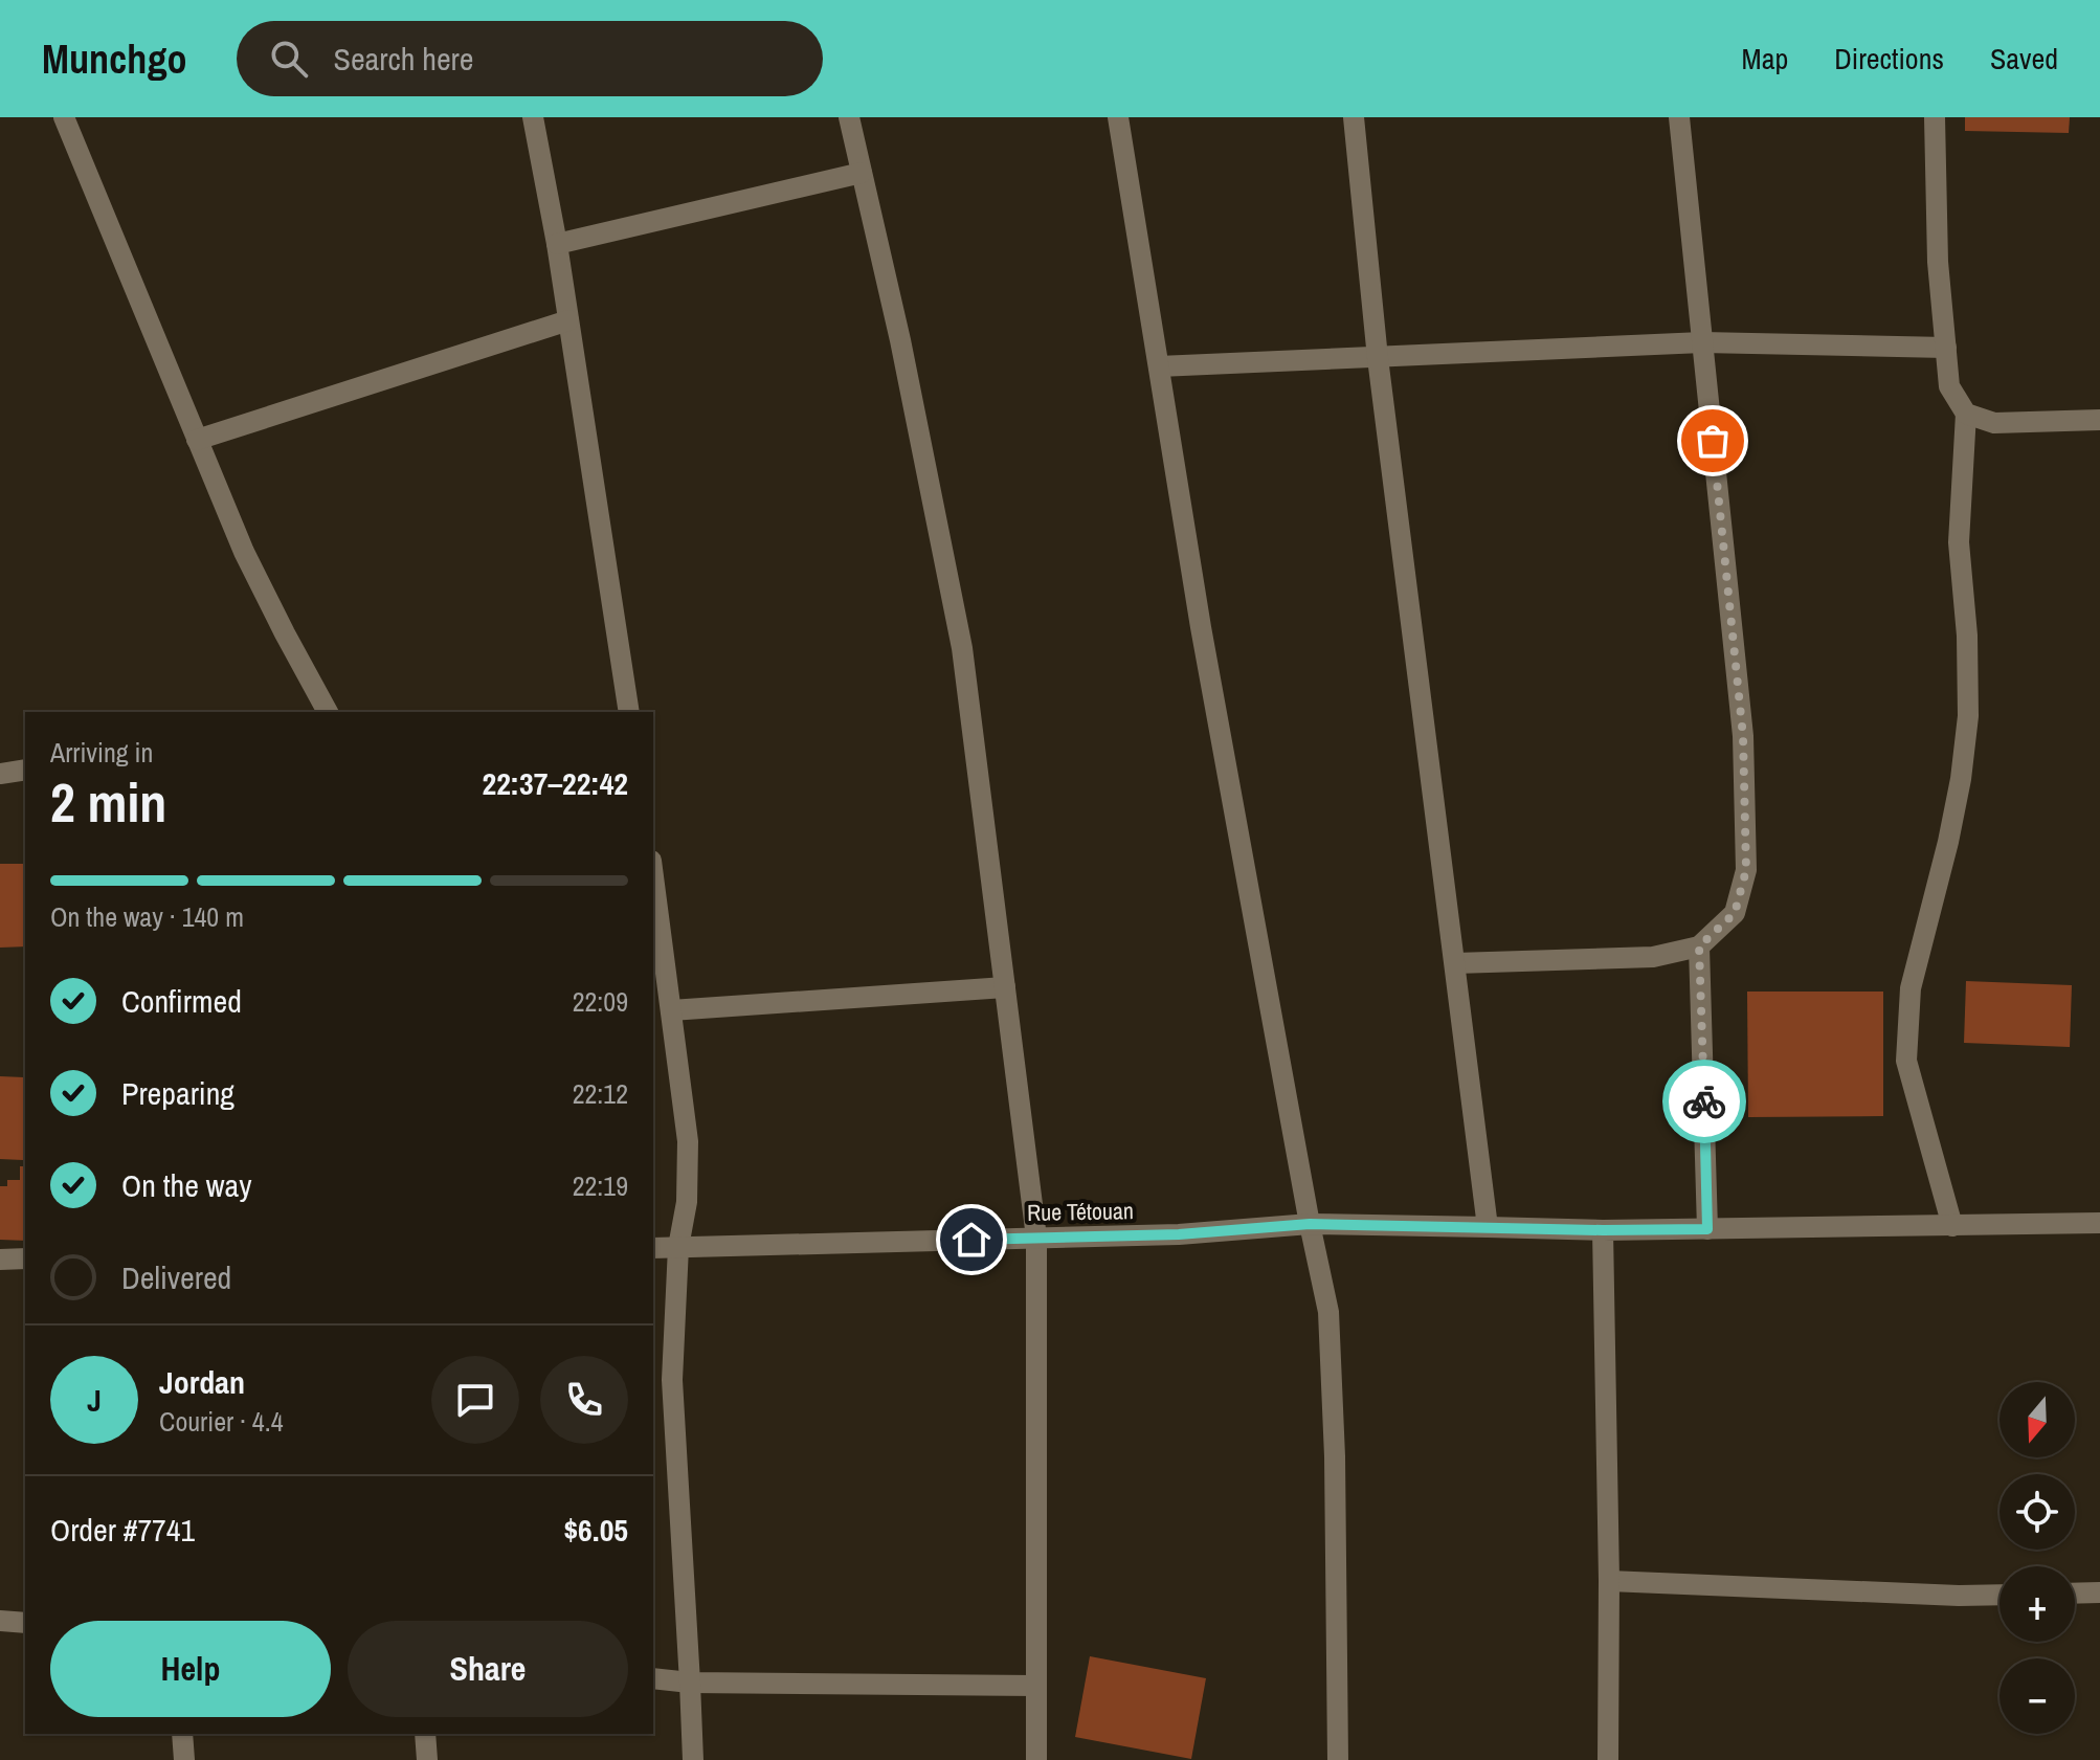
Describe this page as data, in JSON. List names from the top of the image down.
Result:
{
  "streets": {
    "street": ["Rue Tétouan"]
  },
  "north": "bottom",
  "page": {
    "header": "Munchgo",
    "search": "Search here",
    "nav": ["Map", "Directions", "Saved"],
    "heading": ["2 min", "Arriving in", "22:37–22:42"],
    "panel": [
      "Jordan",
      "Courier · 4.4",
      "Order #7741",
      "$6.05"
    ],
    "bar": "On the way · 140 m",
    "list": [
      ["Confirmed", "22:09"],
      ["Preparing", "22:12"],
      ["On the way", "22:19"],
      "Delivered"
    ],
    "round": "J",
    "map_buttons": ["+", "−"],
    "buttons": ["Help", "Share"]
  }
}
